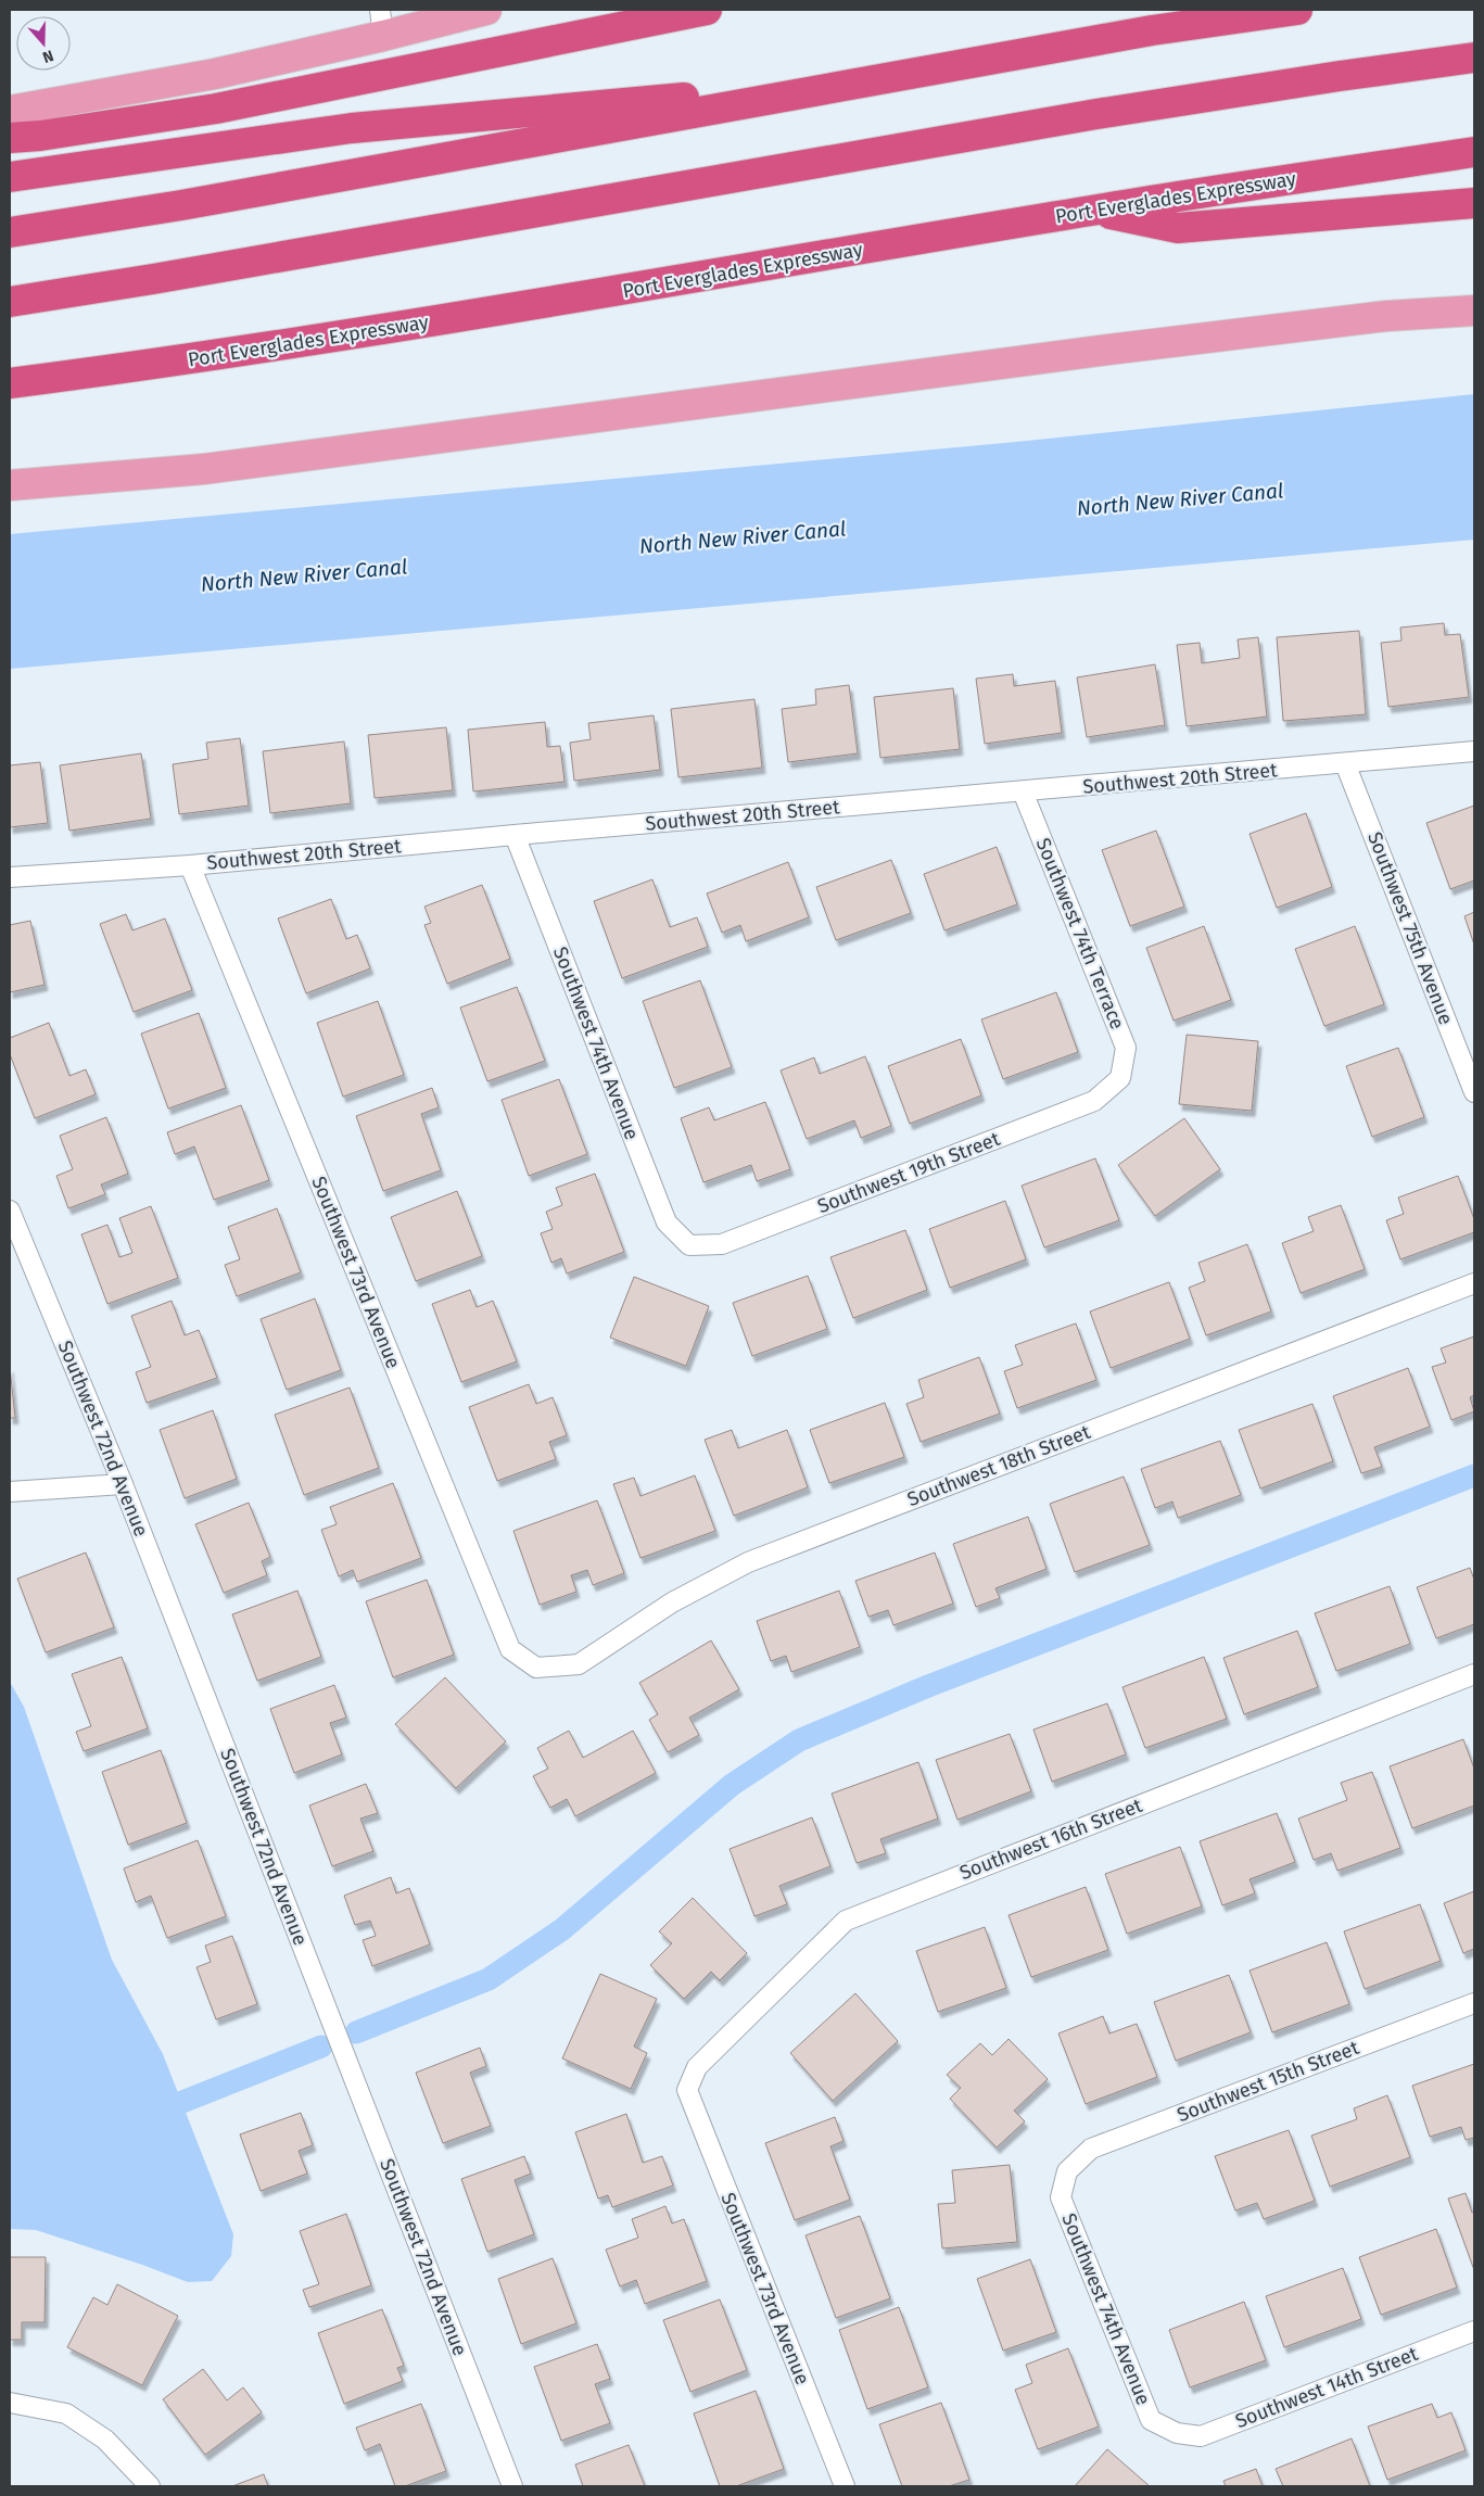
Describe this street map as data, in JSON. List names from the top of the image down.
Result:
{
  "streets": {
    "highway": ["Port Everglades Expressway"],
    "street": [
      "Southwest 20th Street",
      "Southwest 75th Avenue",
      "Southwest 74th Terrace",
      "Southwest 74th Avenue",
      "Southwest 19th Street",
      "Southwest 73rd Avenue",
      "Southwest 72nd Avenue",
      "Southwest 18th Street",
      "Southwest 16th Street",
      "Southwest 15th Street",
      "Southwest 14th Street"
    ]
  },
  "crossings": [
    ["Southwest 20th Street", "Southwest 75th Avenue"],
    ["Southwest 20th Street", "Southwest 74th Terrace"],
    ["Southwest 20th Street", "Southwest 74th Avenue"],
    ["Southwest 20th Street", "Southwest 73rd Avenue"],
    ["Southwest 74th Terrace", "Southwest 19th Street"],
    ["Southwest 74th Avenue", "Southwest 19th Street"],
    ["Southwest 74th Avenue", "Southwest 15th Street"],
    ["Southwest 74th Avenue", "Southwest 14th Street"],
    ["Southwest 73rd Avenue", "Southwest 18th Street"],
    ["Southwest 73rd Avenue", "Southwest 16th Street"]
  ],
  "water": ["North New River Canal"],
  "north": "bottom"
}
